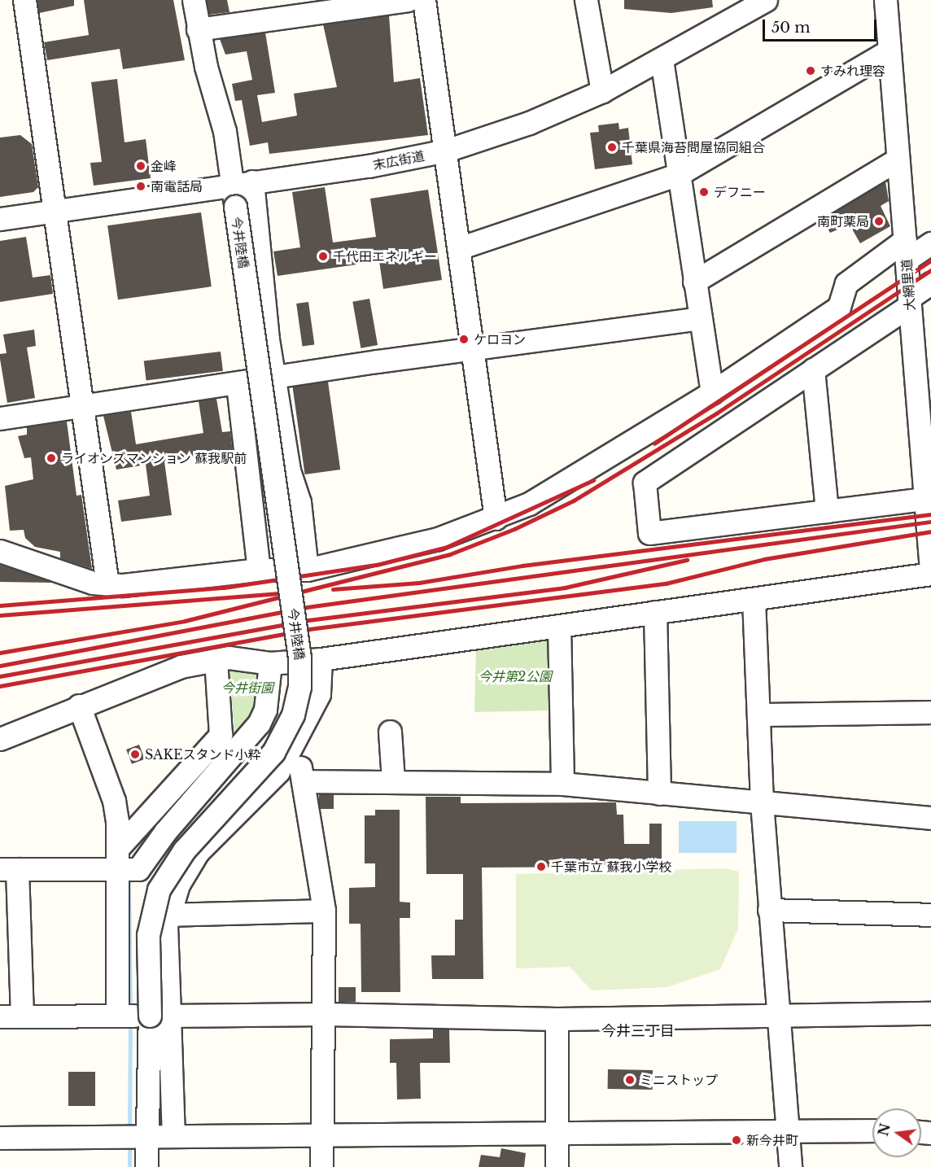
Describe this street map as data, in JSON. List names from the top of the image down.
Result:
{
  "streets": {
    "street": ["末広街道", "今井陸橋", "大網里道"]
  },
  "crossings": [
    ["末広街道", "今井陸橋"]
  ],
  "districts": ["今井三丁目"],
  "parks": ["今井第2公園", "今井街園"],
  "places": [
    "すみれ理容",
    "千葉県海苔問屋協同組合",
    "金峰",
    "南電話局",
    "デフニー",
    "南町薬局",
    "千代田エネルギー",
    "ケロヨン",
    "ライオンズマンション 蘇我駅前",
    "SAKEスタンド小粋",
    "千葉市立 蘇我小学校",
    "ミニストップ",
    "新今井町"
  ],
  "scale_bar": "50 m",
  "north": "left"
}
